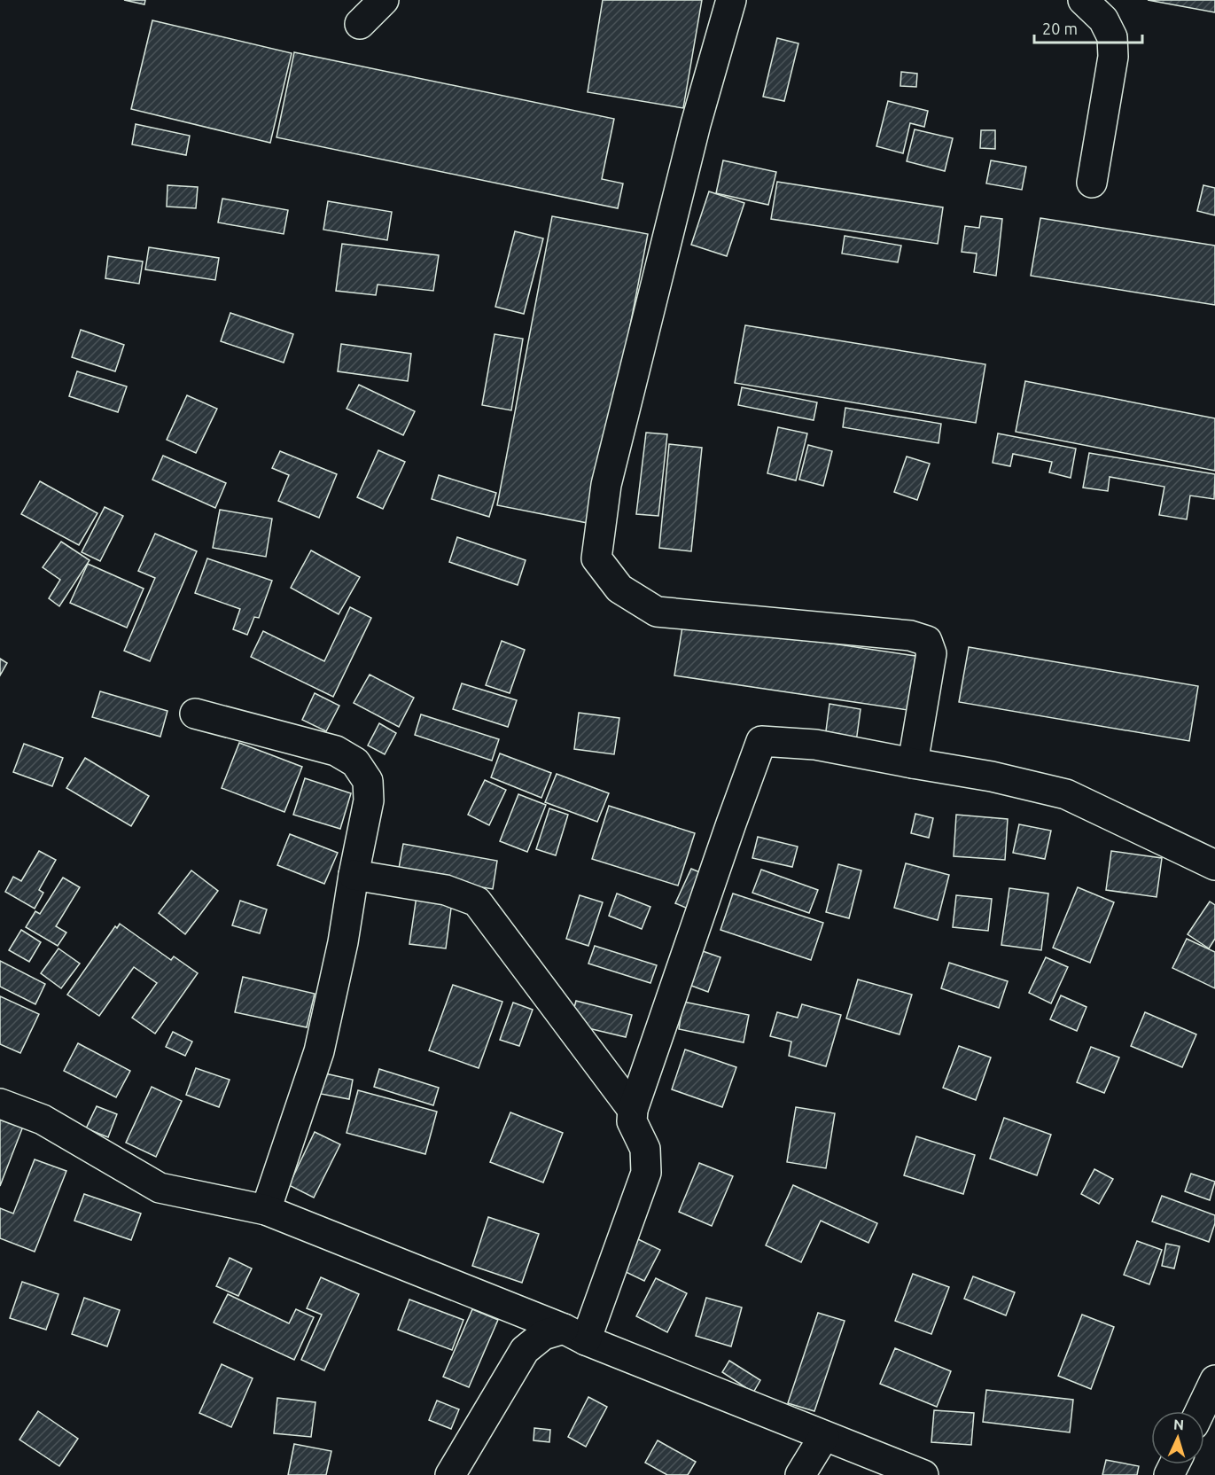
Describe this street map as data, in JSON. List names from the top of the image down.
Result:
{
  "scale_bar": "20 m",
  "north": "top"
}
